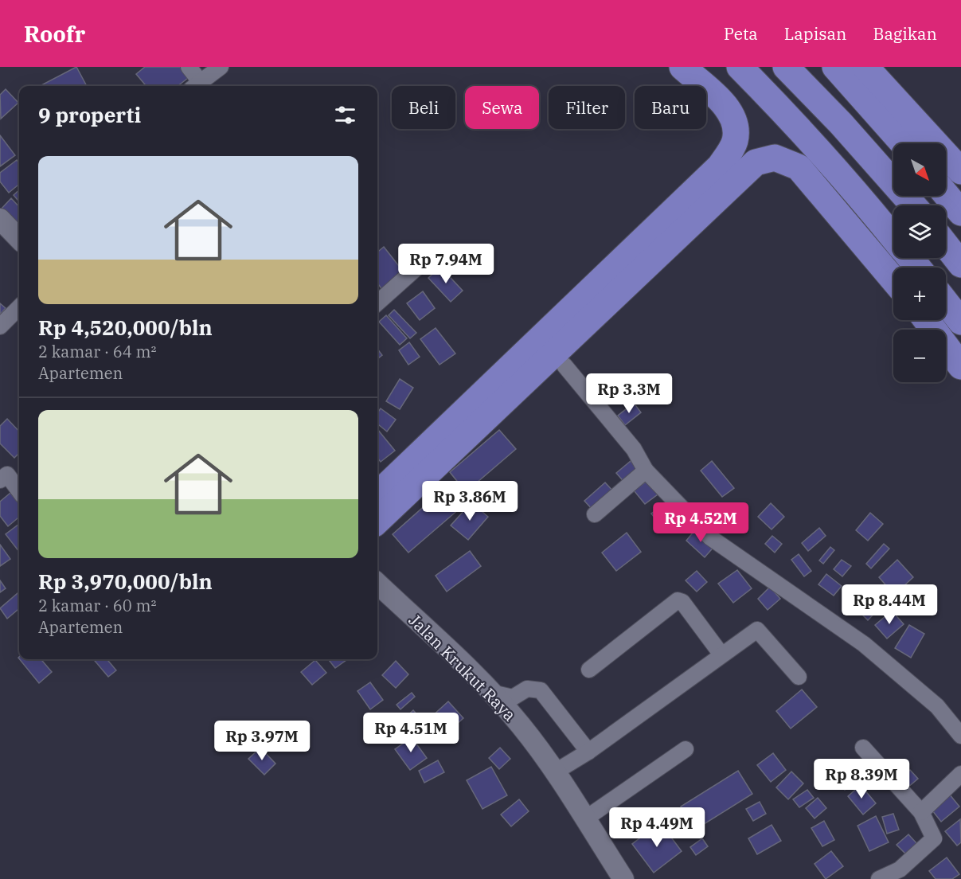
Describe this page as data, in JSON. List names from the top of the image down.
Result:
{
  "streets": {
    "street": ["Jalan Krukut Raya"]
  },
  "north": "bottom right",
  "page": {
    "header": "Roofr",
    "nav": ["Peta", "Lapisan", "Bagikan"],
    "chip": [
      "Beli",
      "Sewa",
      "Filter",
      "Baru"
    ],
    "heading": "9 properti",
    "map_buttons": ["+", "−"],
    "list": [
      {
        "name": "Rp 4,520,000/bln",
        "note": "2 kamar · 64 m² · Apartemen"
      },
      {
        "name": "Rp 3,970,000/bln",
        "note": "2 kamar · 60 m² · Apartemen"
      }
    ],
    "price": [
      "Rp 7.94M",
      "Rp 3.3M",
      "Rp 3.86M",
      "Rp 4.52M",
      "Rp 8.44M",
      "Rp 4.51M",
      "Rp 3.97M",
      "Rp 8.39M",
      "Rp 4.49M"
    ]
  }
}
